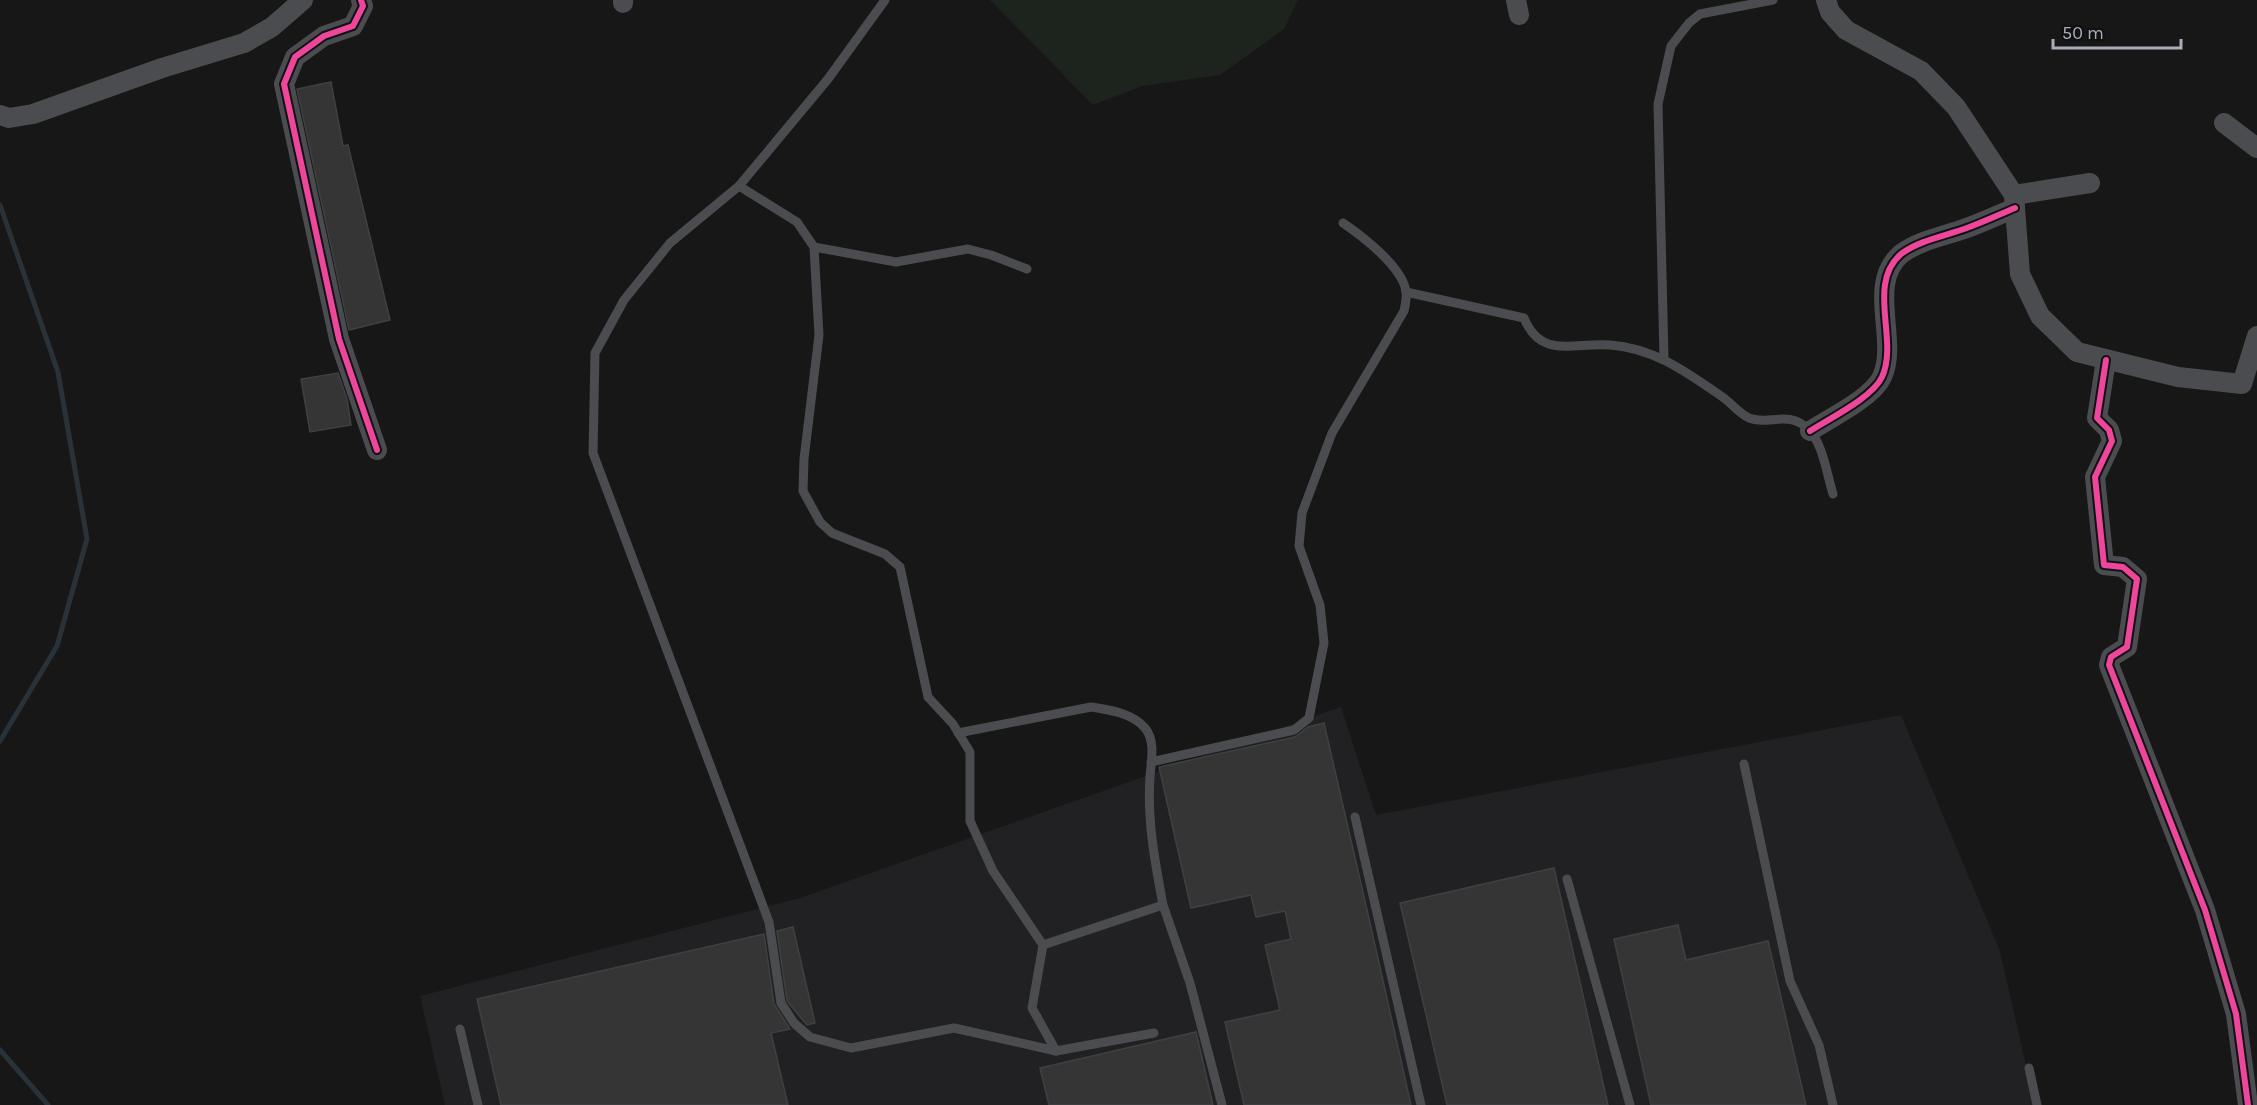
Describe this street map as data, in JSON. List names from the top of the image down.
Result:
{
  "scale_bar": "50 m"
}
